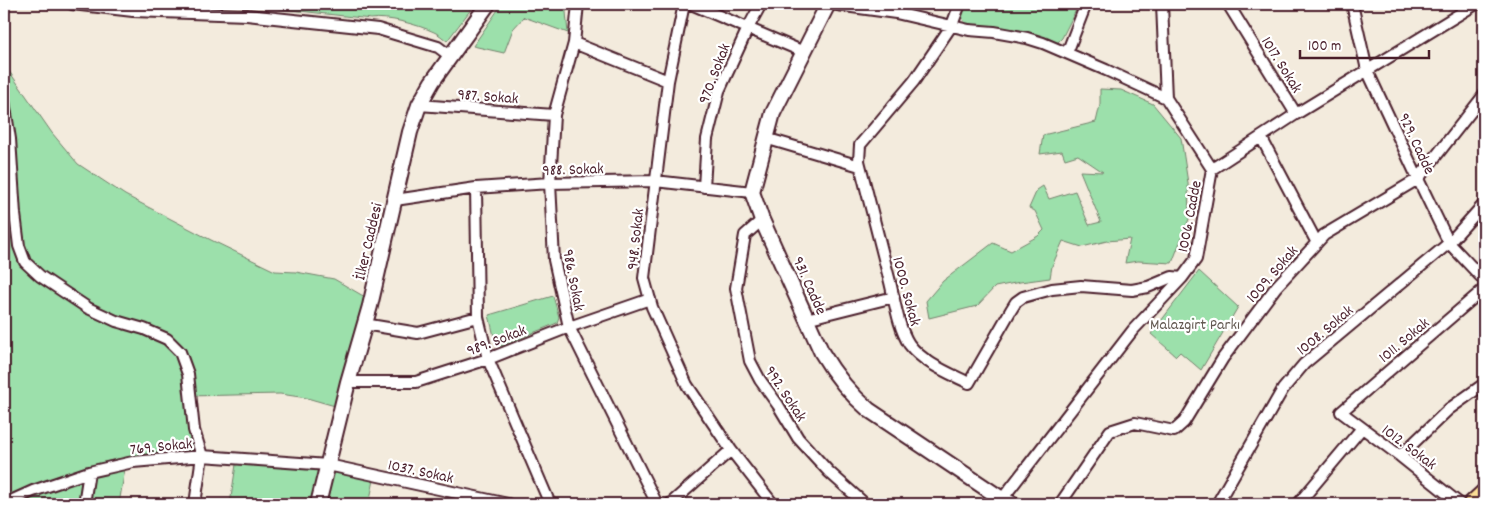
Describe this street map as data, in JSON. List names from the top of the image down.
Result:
{
  "streets": {
    "main road": ["İlker Caddesi", "931. Cadde"],
    "street": [
      "1017. Sokak",
      "970. Sokak",
      "987. Sokak",
      "929. Cadde",
      "988. Sokak",
      "1006. Cadde",
      "948. Sokak",
      "1009. Sokak",
      "986. Sokak",
      "1000. Sokak",
      "1008. Sokak",
      "989. Sokak",
      "1011. Sokak",
      "992. Sokak",
      "769. Sokak",
      "1012. Sokak",
      "1037. Sokak"
    ]
  },
  "crossings": [
    ["1017. Sokak", "1006. Cadde"],
    ["970. Sokak", "988. Sokak"],
    ["987. Sokak", "İlker Caddesi"],
    ["987. Sokak", "986. Sokak"],
    ["929. Cadde", "1006. Cadde"],
    ["929. Cadde", "1009. Sokak"],
    ["929. Cadde", "1008. Sokak"],
    ["988. Sokak", "948. Sokak"],
    ["988. Sokak", "İlker Caddesi"],
    ["988. Sokak", "986. Sokak"],
    ["988. Sokak", "931. Cadde"],
    ["1006. Cadde", "931. Cadde"],
    ["1006. Cadde", "1000. Sokak"],
    ["948. Sokak", "989. Sokak"],
    ["İlker Caddesi", "989. Sokak"],
    ["İlker Caddesi", "769. Sokak"],
    ["İlker Caddesi", "1037. Sokak"],
    ["986. Sokak", "989. Sokak"],
    ["931. Cadde", "992. Sokak"],
    ["1011. Sokak", "1012. Sokak"],
    ["769. Sokak", "1037. Sokak"]
  ],
  "parks": ["Malazgirt Parkı"],
  "scale_bar": "100 m"
}
